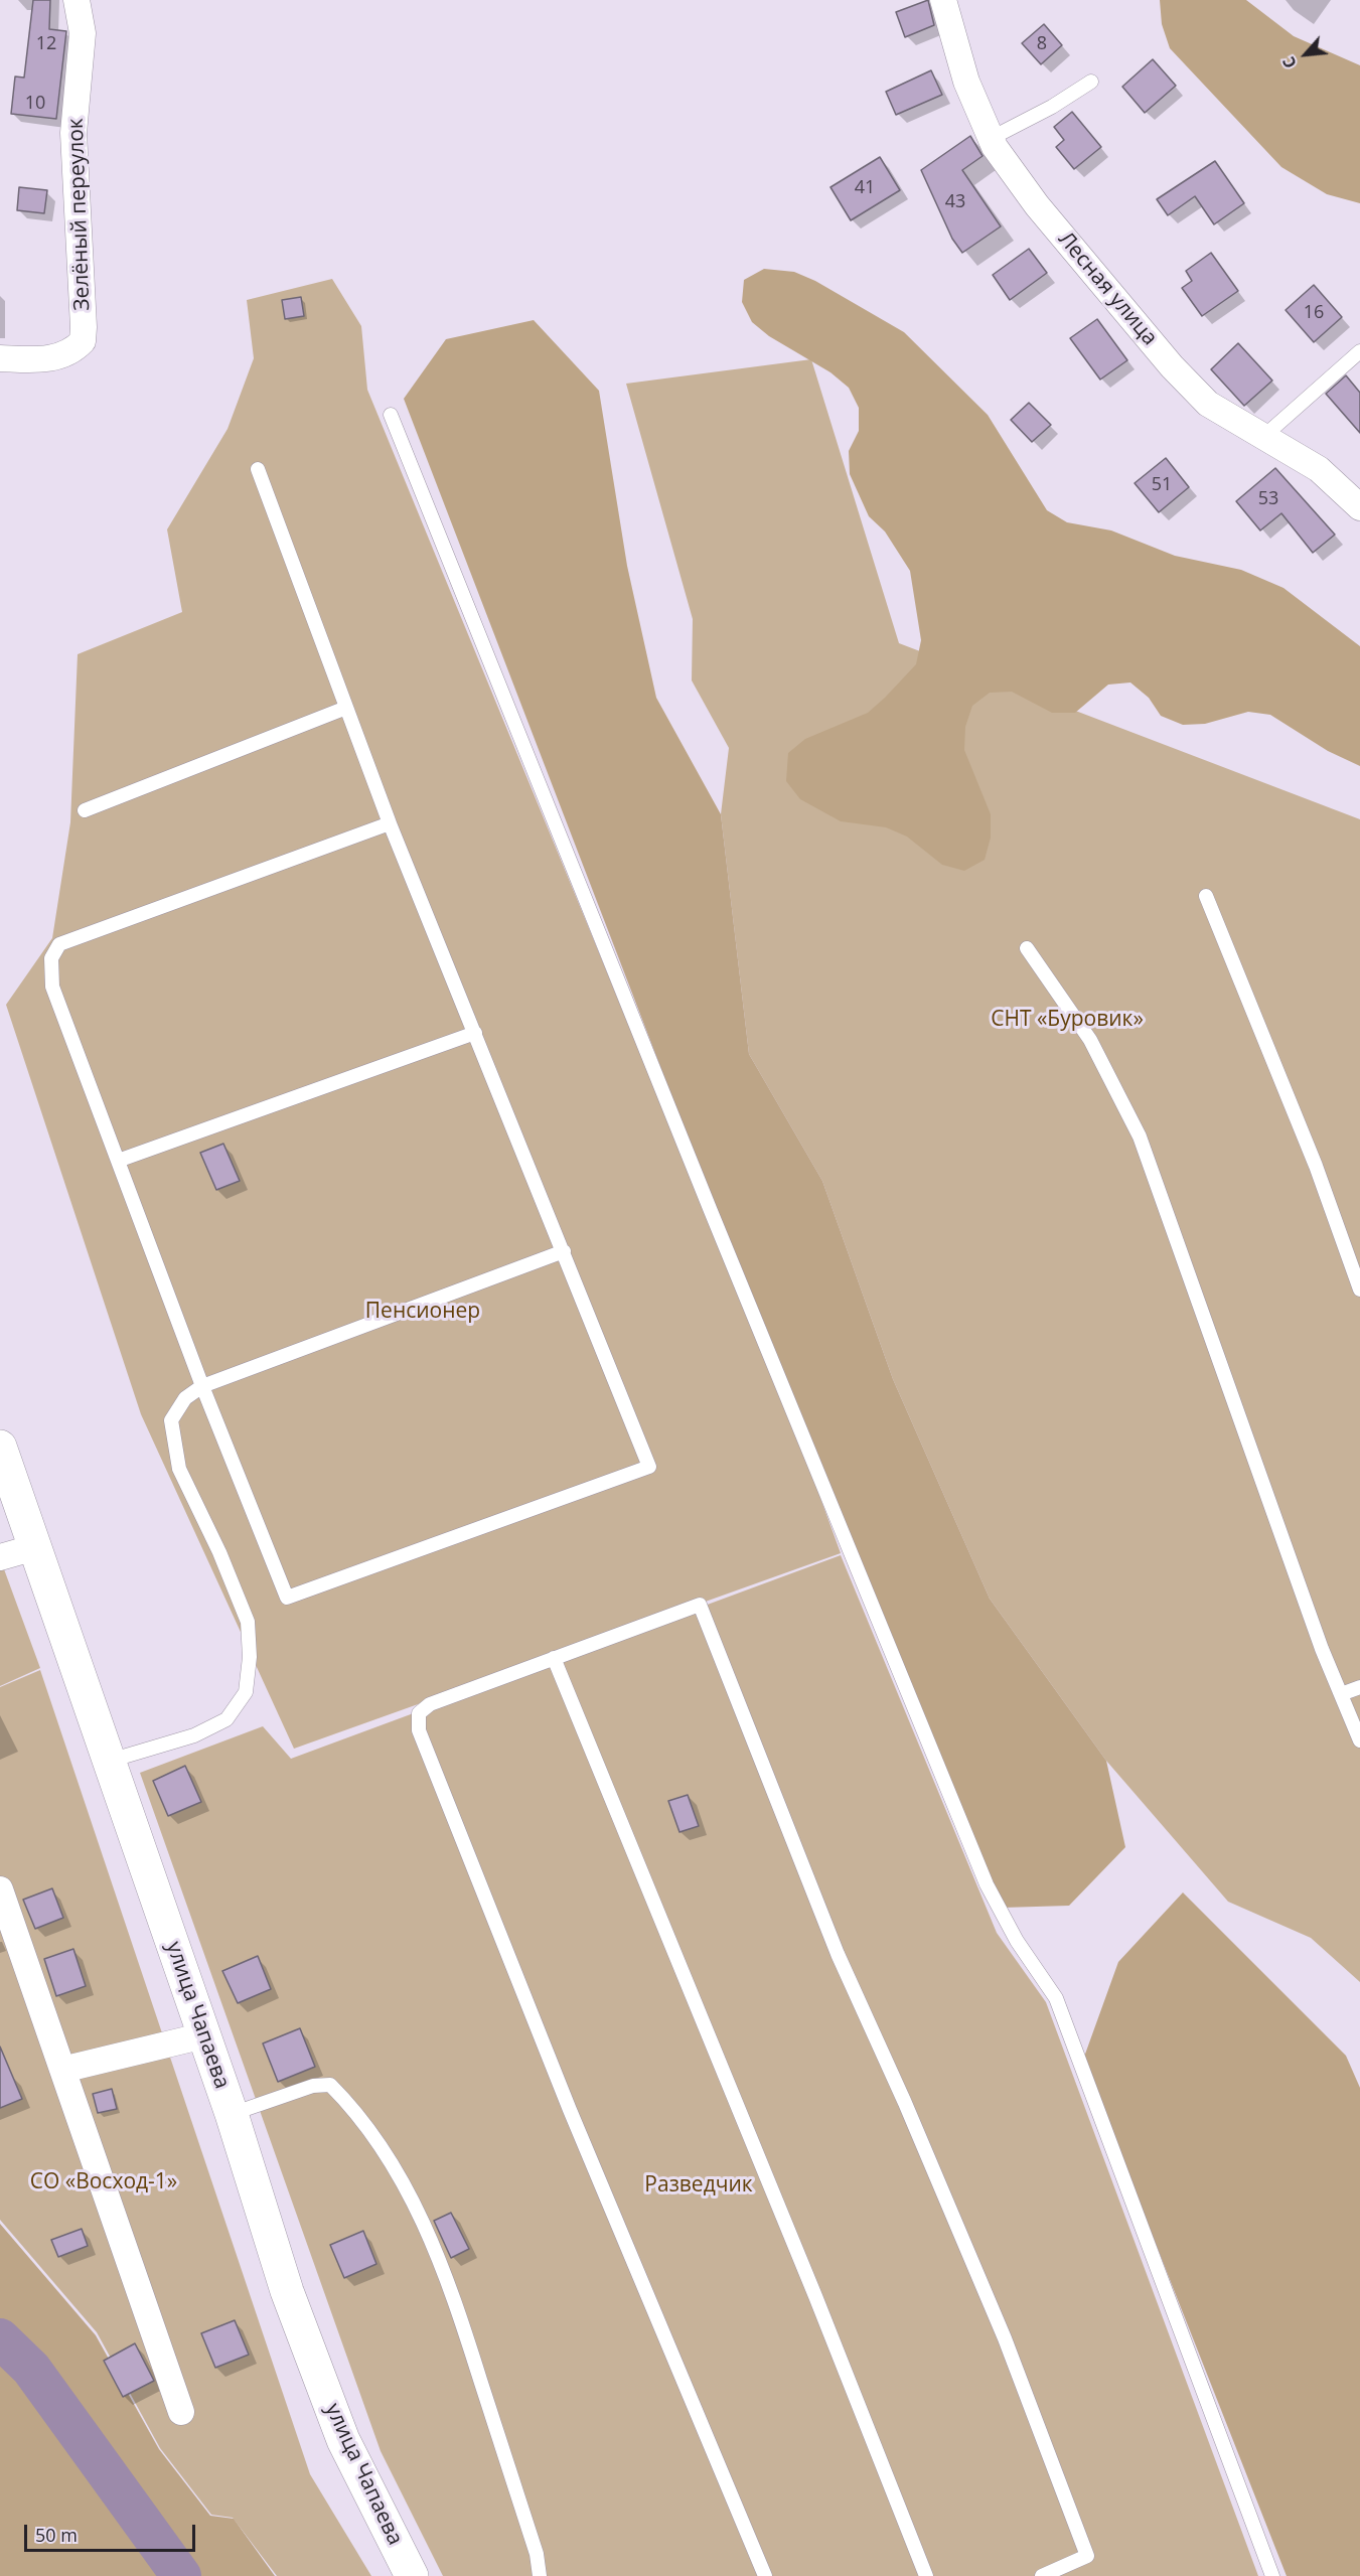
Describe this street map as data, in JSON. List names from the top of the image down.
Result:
{
  "streets": {
    "street": ["Зелёный переулок", "Лесная улица", "улица Чапаева"]
  },
  "parks": [
    "СНТ «Буровик»",
    "Пенсионер",
    "СО «Восход-1»",
    "Разведчик"
  ],
  "house_numbers": [
    "12",
    "8",
    "10",
    "41",
    "43",
    "16",
    "51",
    "53"
  ],
  "scale_bar": "50 m",
  "north": "bottom left"
}
